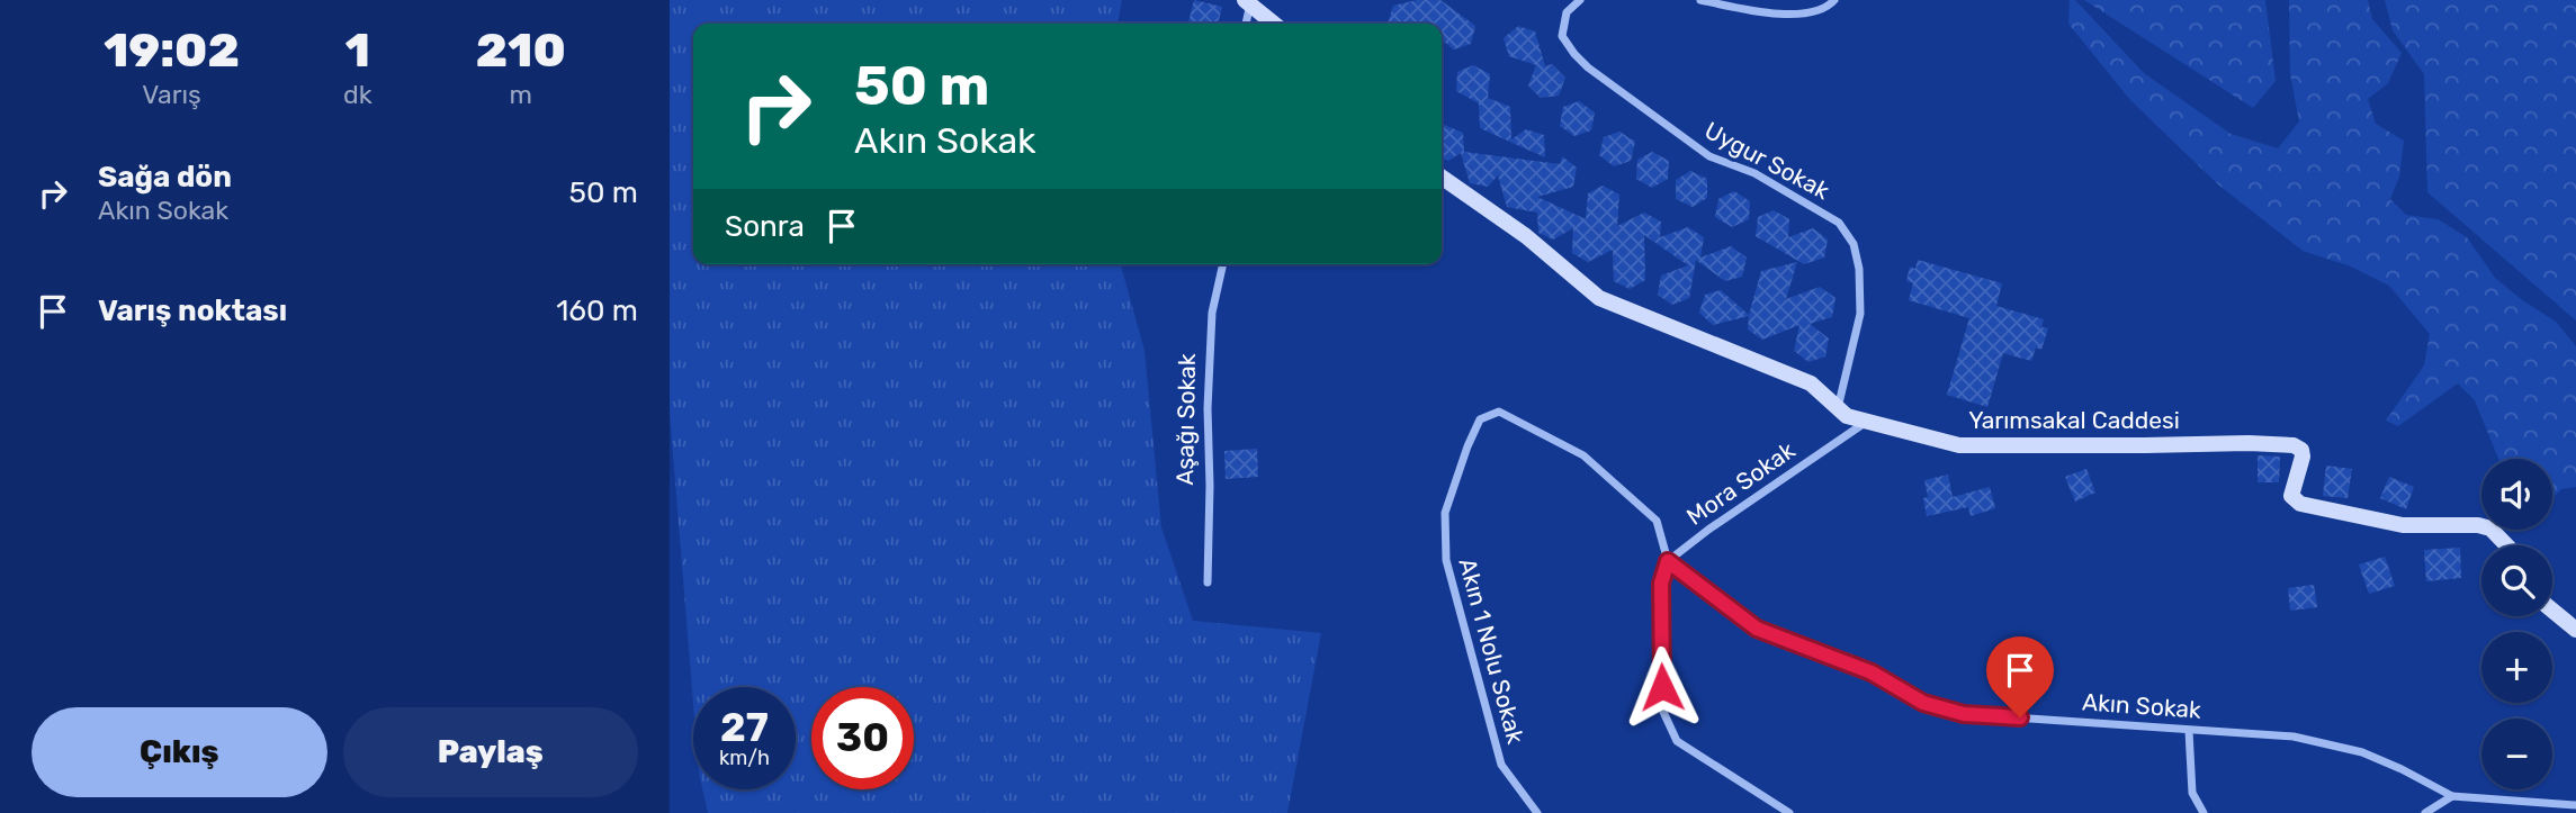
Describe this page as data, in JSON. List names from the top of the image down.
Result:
{
  "streets": {
    "street": [
      "Uygur Sokak",
      "Aşağı Sokak",
      "Yarımsakal Caddesi",
      "Mora Sokak",
      "Akın 1 Nolu Sokak",
      "Akın Sokak"
    ]
  },
  "crossings": [
    ["Uygur Sokak", "Yarımsakal Caddesi"],
    ["Yarımsakal Caddesi", "Mora Sokak"],
    ["Mora Sokak", "Akın 1 Nolu Sokak"],
    ["Mora Sokak", "Akın Sokak"],
    ["Akın 1 Nolu Sokak", "Akın Sokak"]
  ],
  "page": {
    "eta": [
      "19:02",
      "Varış",
      "1",
      "dk",
      "210",
      "m"
    ],
    "turn": ["50 m", "Akın Sokak"],
    "list": [
      {
        "name": "Sağa dön",
        "note": "Akın Sokak",
        "value": "50 m"
      },
      {
        "name": "Varış noktası",
        "value": "160 m"
      }
    ],
    "then": "Sonra",
    "map_buttons": ["+", "−"],
    "speed": "27 km/h",
    "limit": "30",
    "buttons": ["Çıkış", "Paylaş"]
  }
}
